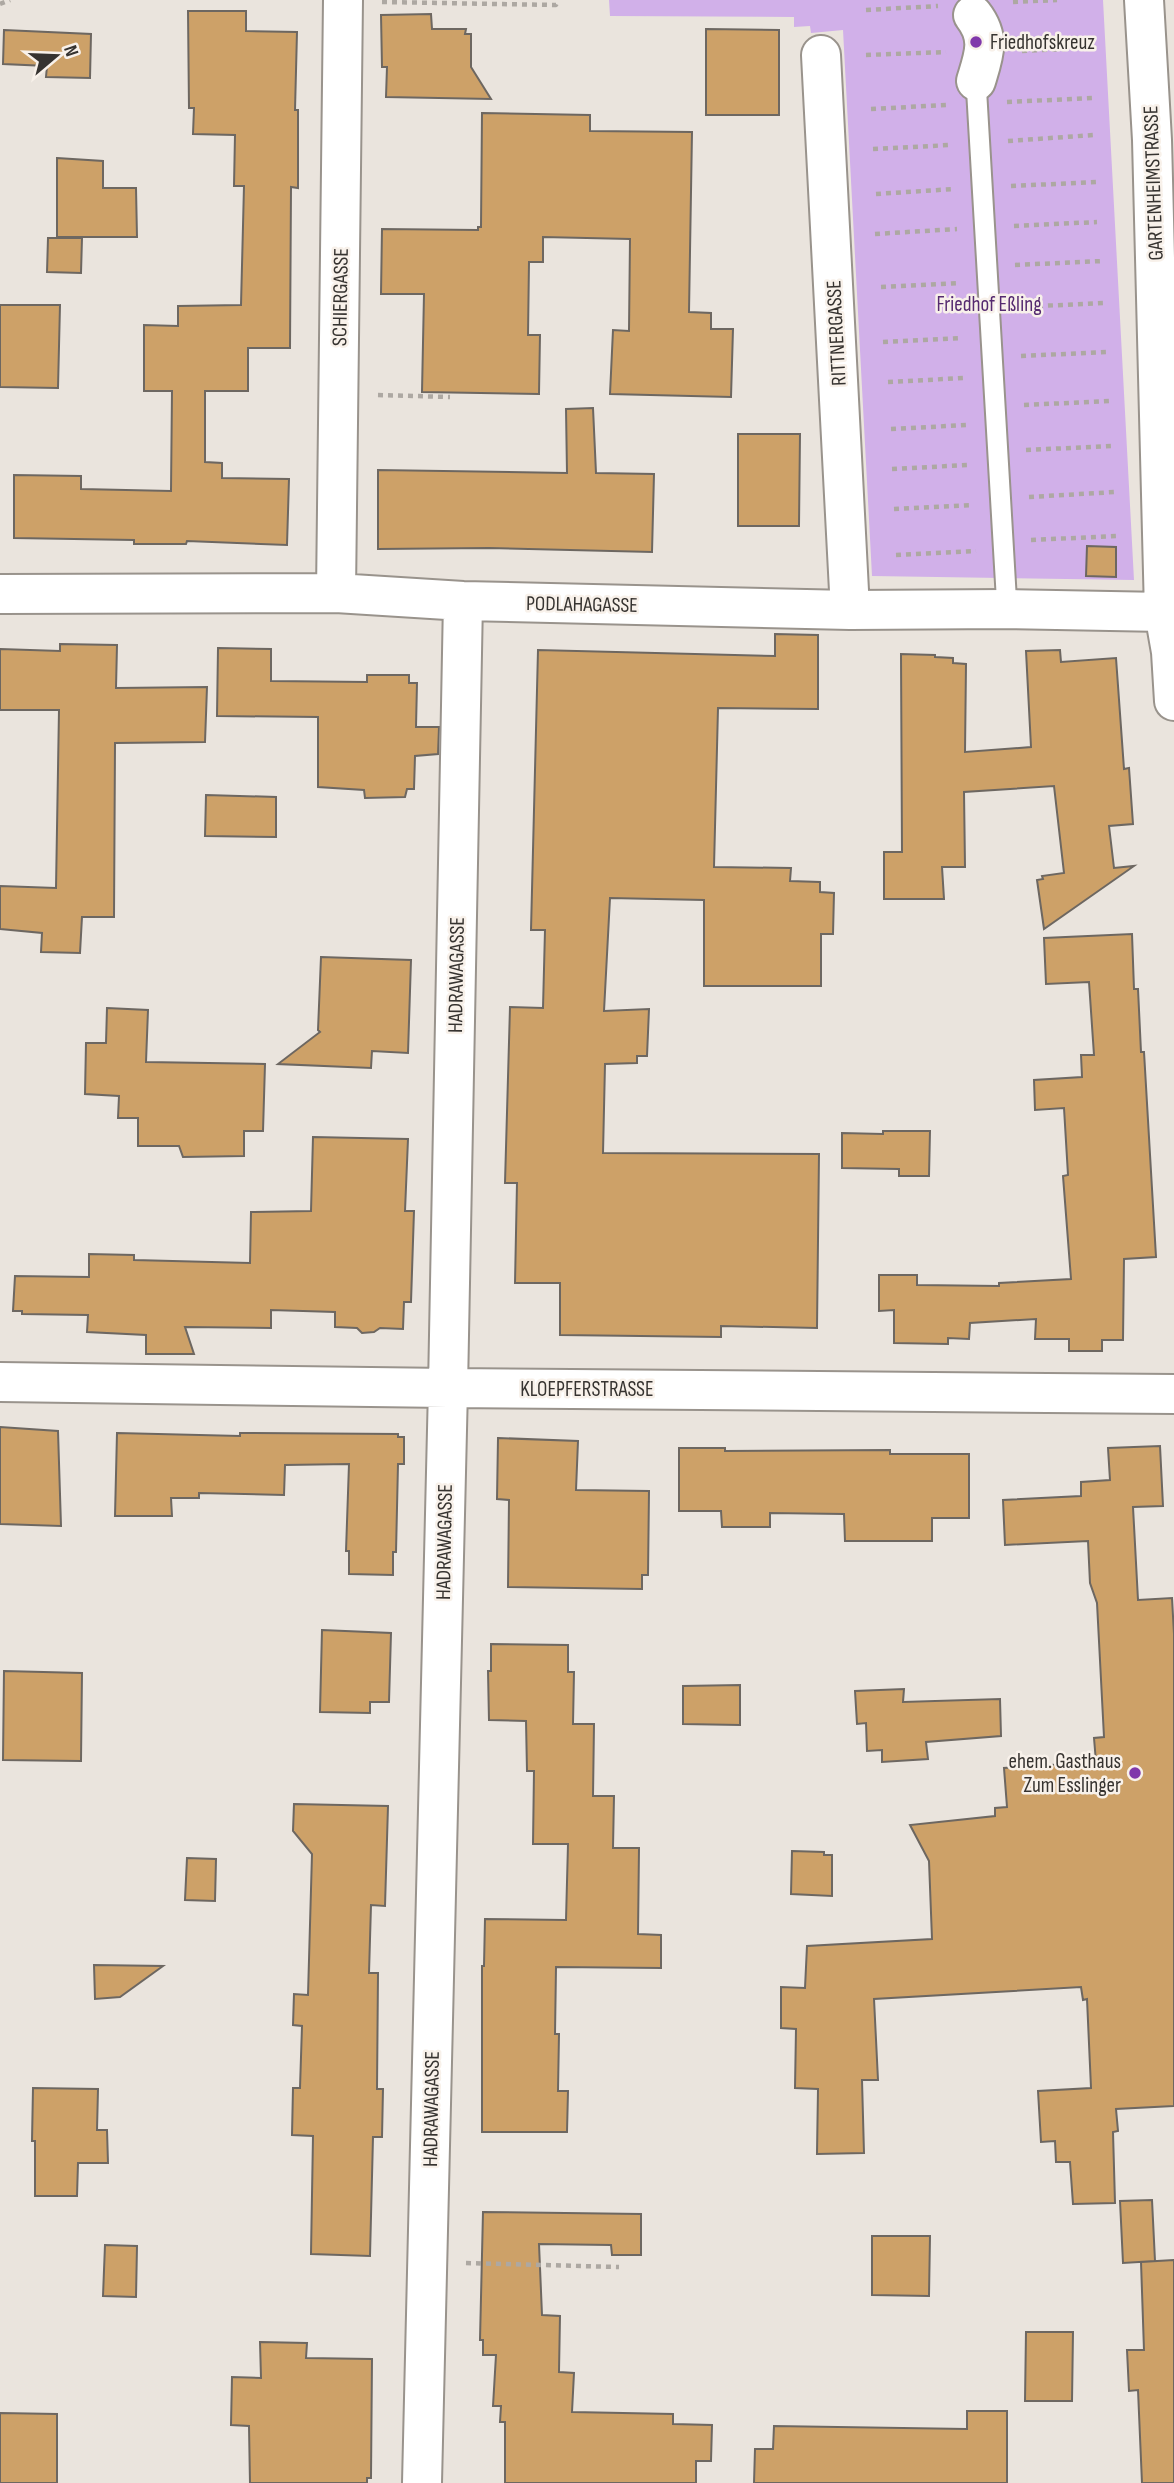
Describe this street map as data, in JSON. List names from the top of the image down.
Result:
{
  "streets": {
    "street": [
      "GARTENHEIMSTRASSE",
      "SCHIERGASSE",
      "RITTNERGASSE",
      "PODLAHAGASSE",
      "HADRAWAGASSE",
      "KLOEPFERSTRASSE"
    ]
  },
  "crossings": [
    ["GARTENHEIMSTRASSE", "PODLAHAGASSE"],
    ["SCHIERGASSE", "PODLAHAGASSE"],
    ["RITTNERGASSE", "PODLAHAGASSE"],
    ["PODLAHAGASSE", "HADRAWAGASSE"],
    ["HADRAWAGASSE", "KLOEPFERSTRASSE"]
  ],
  "parks": ["Friedhof Eßling"],
  "places": ["Friedhofskreuz", "ehem. Gasthaus Zum Esslinger"],
  "north": "right"
}
